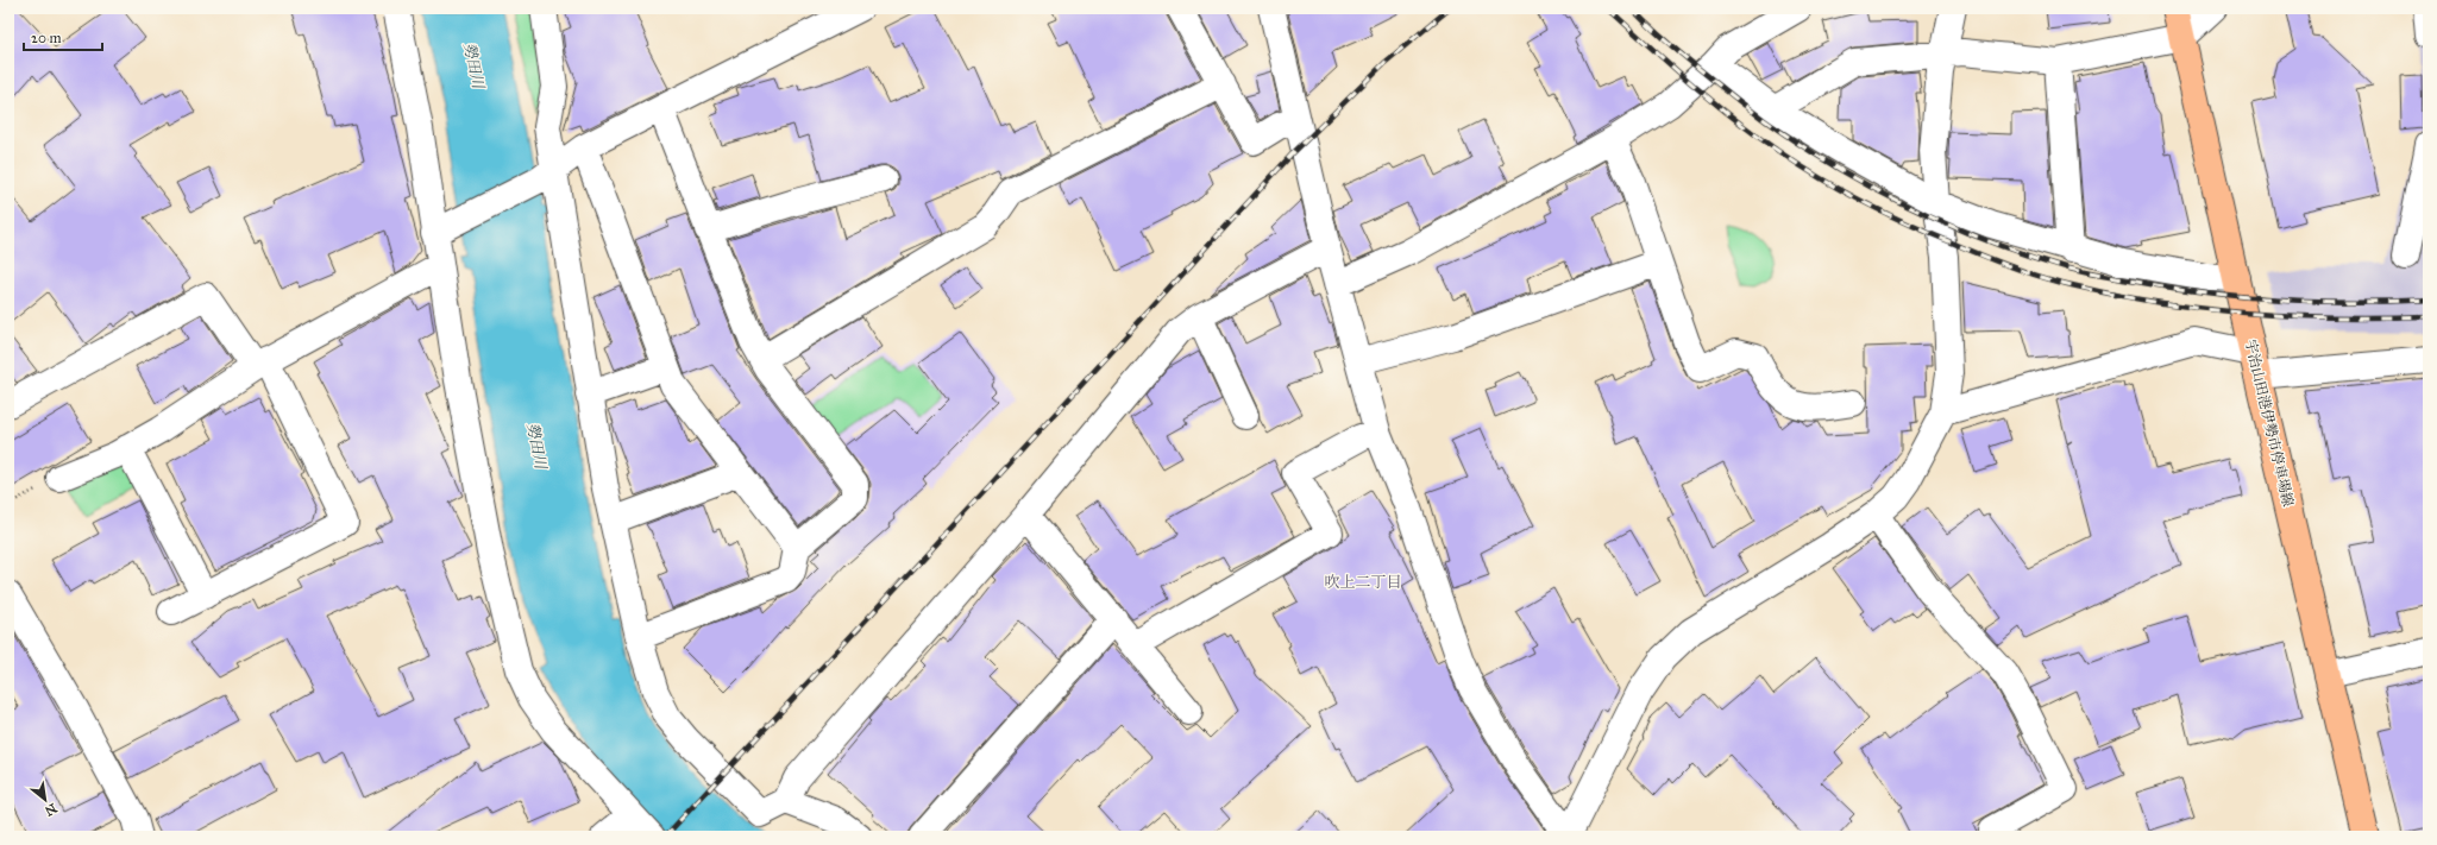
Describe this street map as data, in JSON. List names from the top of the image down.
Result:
{
  "streets": {
    "main road": ["宇治山田港伊勢市停車場線"]
  },
  "districts": ["吹上二丁目"],
  "water": ["勢田川"],
  "scale_bar": "20 m",
  "north": "bottom right"
}
